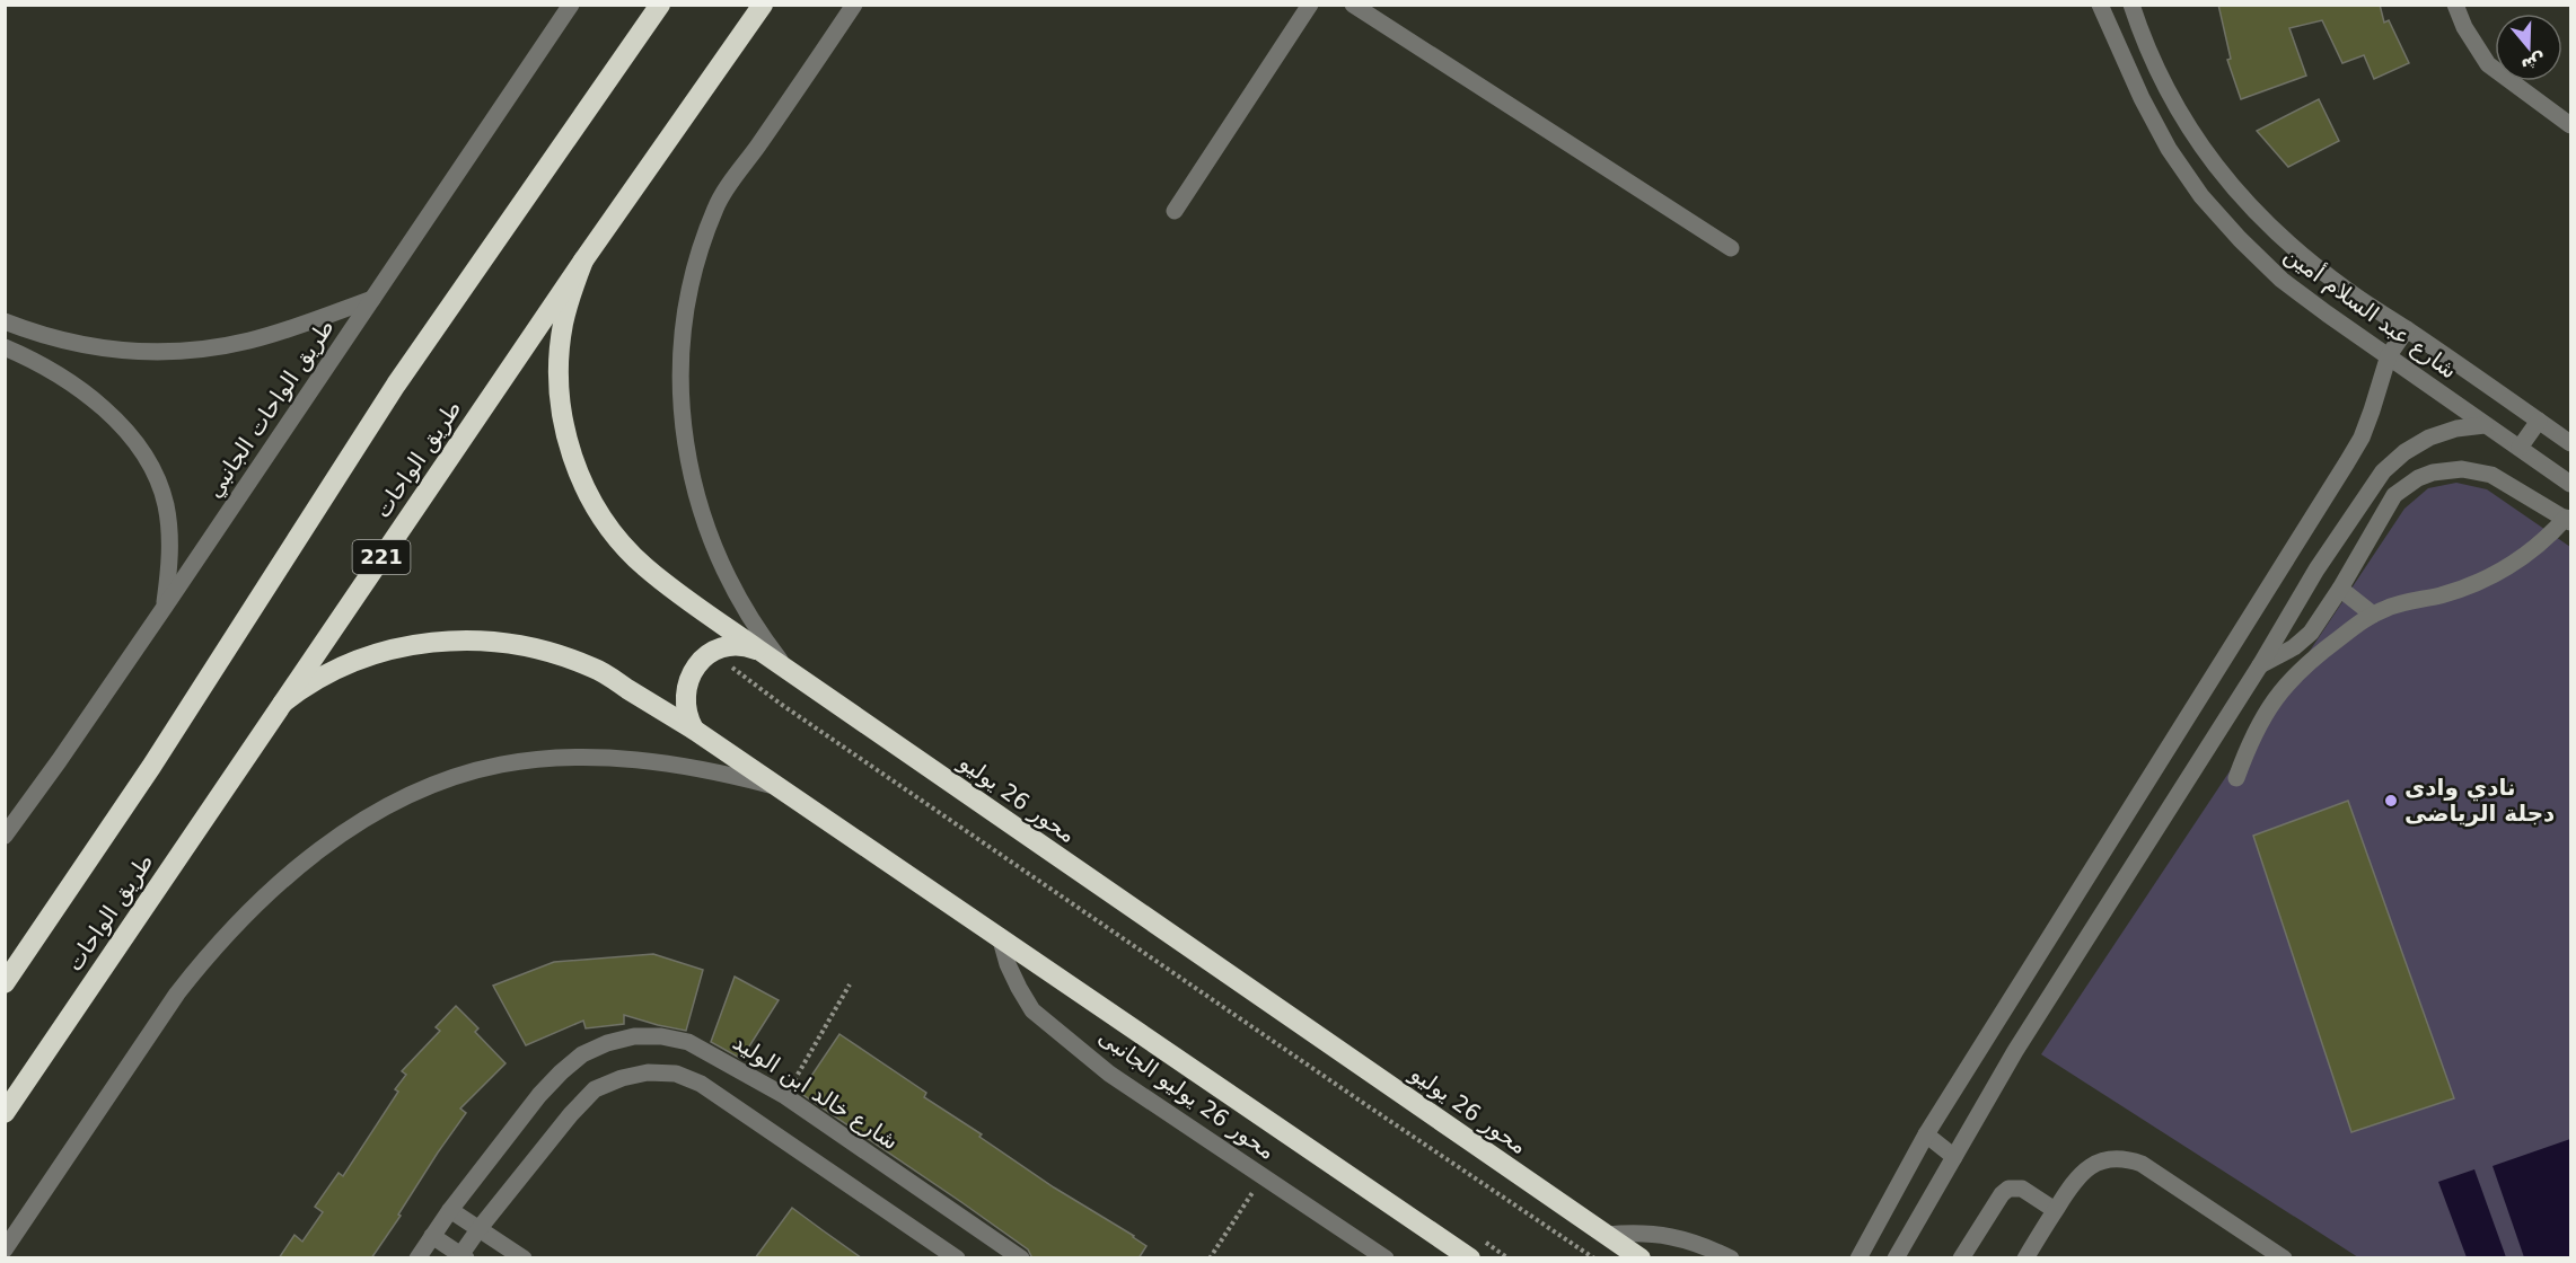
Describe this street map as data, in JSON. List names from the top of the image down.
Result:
{
  "streets": {
    "highway": ["طريق الواحات", "221", "محور 26 يوليو"],
    "street": [
      "شارع عبد السلام أمين",
      "طريق الواحات الجانبي",
      "شارع خالد ابن الوليد",
      "محور 26 يوليو الجانبى"
    ]
  },
  "crossings": [
    ["طريق الواحات", "محور 26 يوليو"]
  ],
  "places": ["نادي وادى دجلة الرياضى"],
  "north": "bottom"
}
